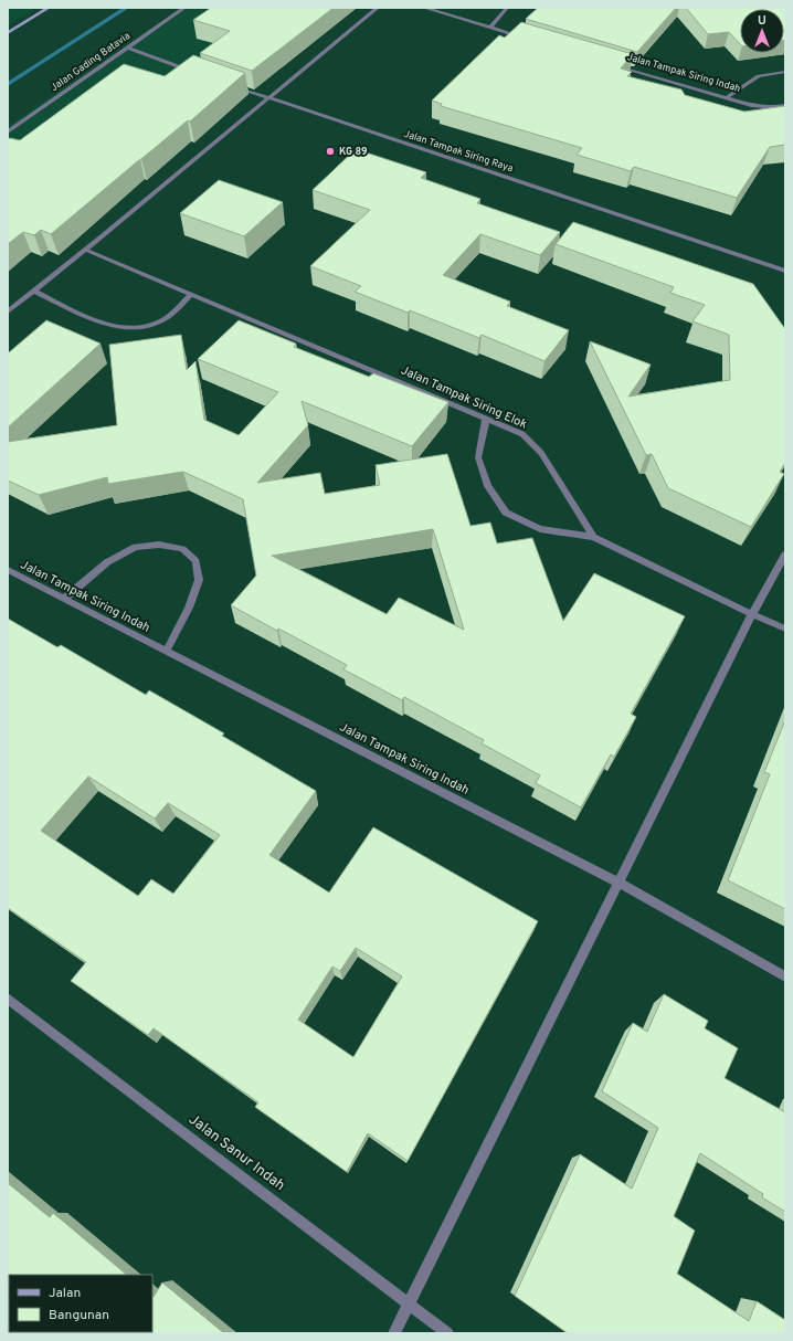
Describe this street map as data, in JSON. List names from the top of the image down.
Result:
{
  "streets": {
    "street": [
      "Jalan Gading Batavia",
      "Jalan Tampak Siring Indah",
      "Jalan Tampak Siring Raya",
      "Jalan Tampak Siring Elok",
      "Jalan Sanur Indah"
    ]
  },
  "places": ["KG 89"],
  "legend": ["Jalan", "Bangunan"],
  "north": "top"
}
